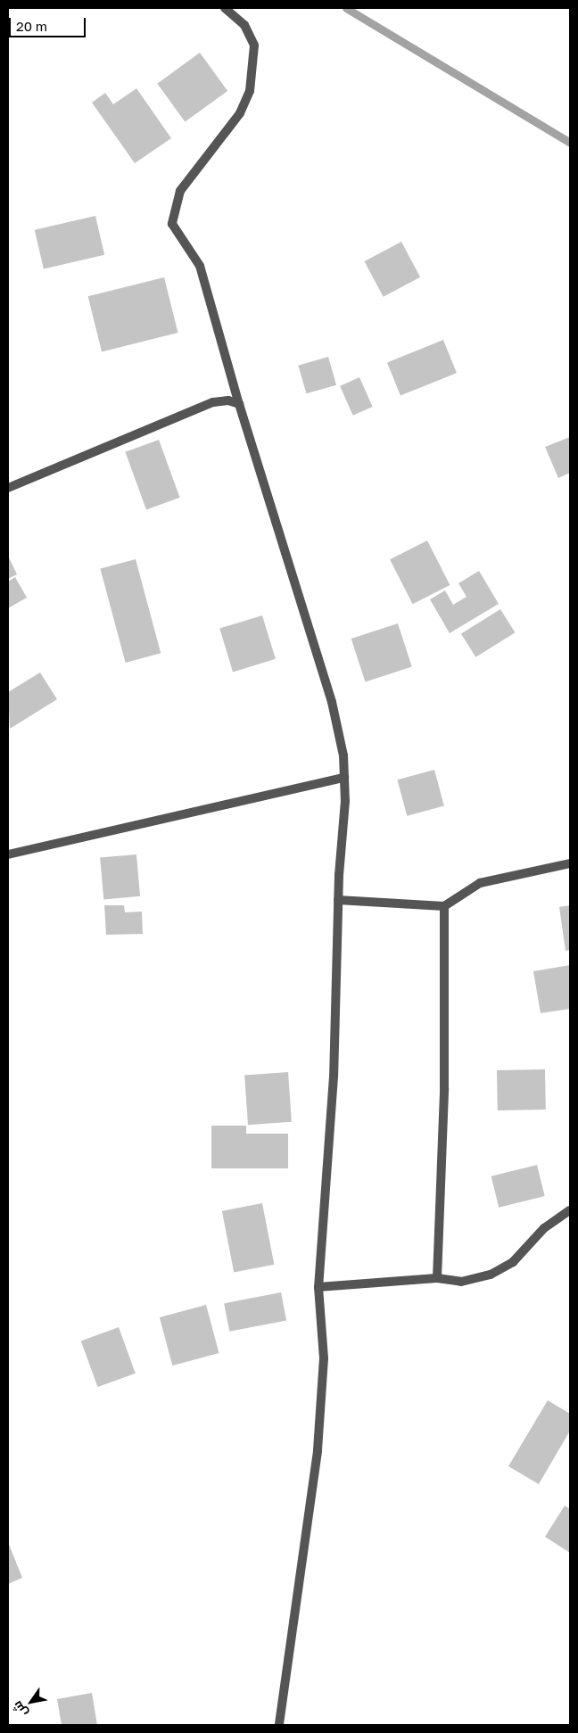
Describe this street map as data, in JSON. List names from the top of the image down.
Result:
{
  "scale_bar": "20 m",
  "north": "bottom left"
}
